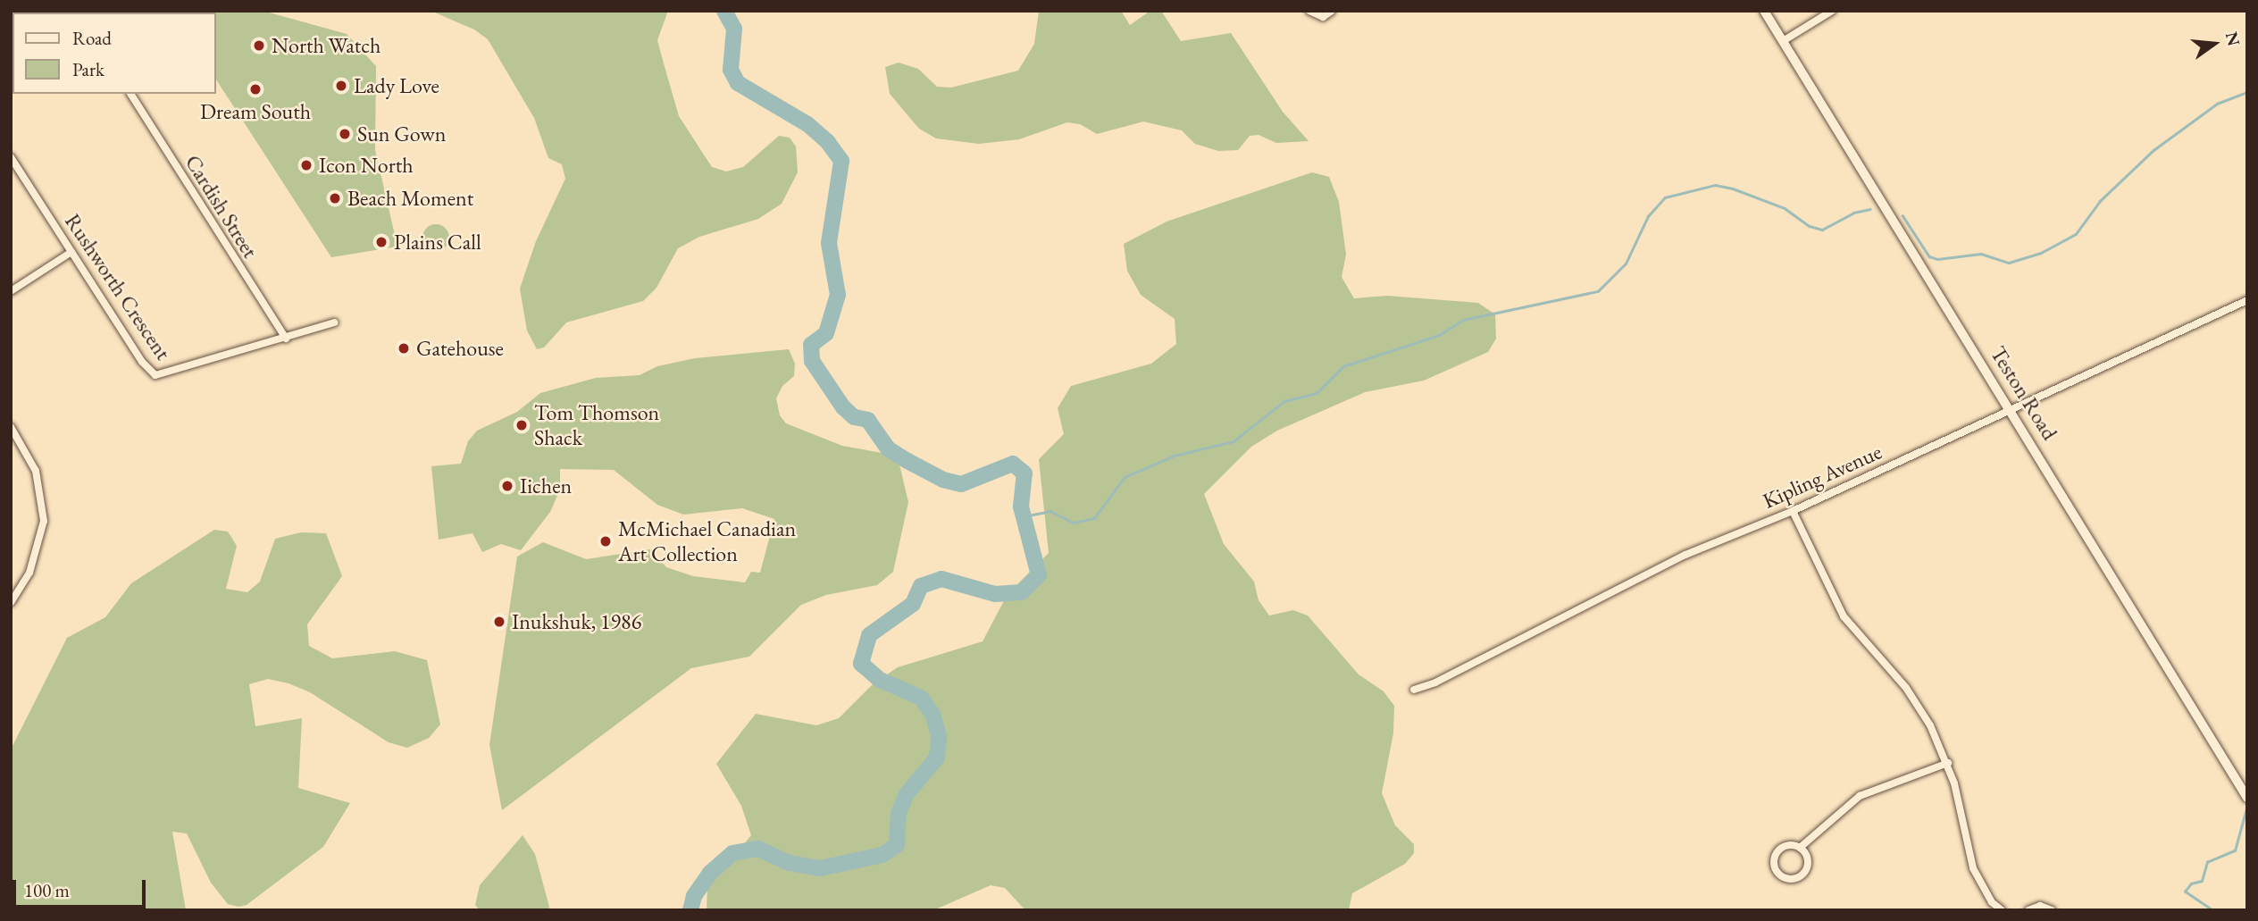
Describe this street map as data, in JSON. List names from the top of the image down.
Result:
{
  "streets": {
    "street": [
      "Cardish Street",
      "Rushworth Crescent",
      "Teston Road",
      "Kipling Avenue"
    ]
  },
  "crossings": [
    ["Cardish Street", "Rushworth Crescent"],
    ["Teston Road", "Kipling Avenue"]
  ],
  "places": [
    "North Watch",
    "Lady Love",
    "Dream South",
    "Sun Gown",
    "Icon North",
    "Beach Moment",
    "Plains Call",
    "Gatehouse",
    "Tom Thomson Shack",
    "Iichen",
    "McMichael Canadian Art Collection",
    "Inukshuk, 1986"
  ],
  "legend": ["Road", "Park"],
  "scale_bar": "100 m",
  "north": "right"
}
